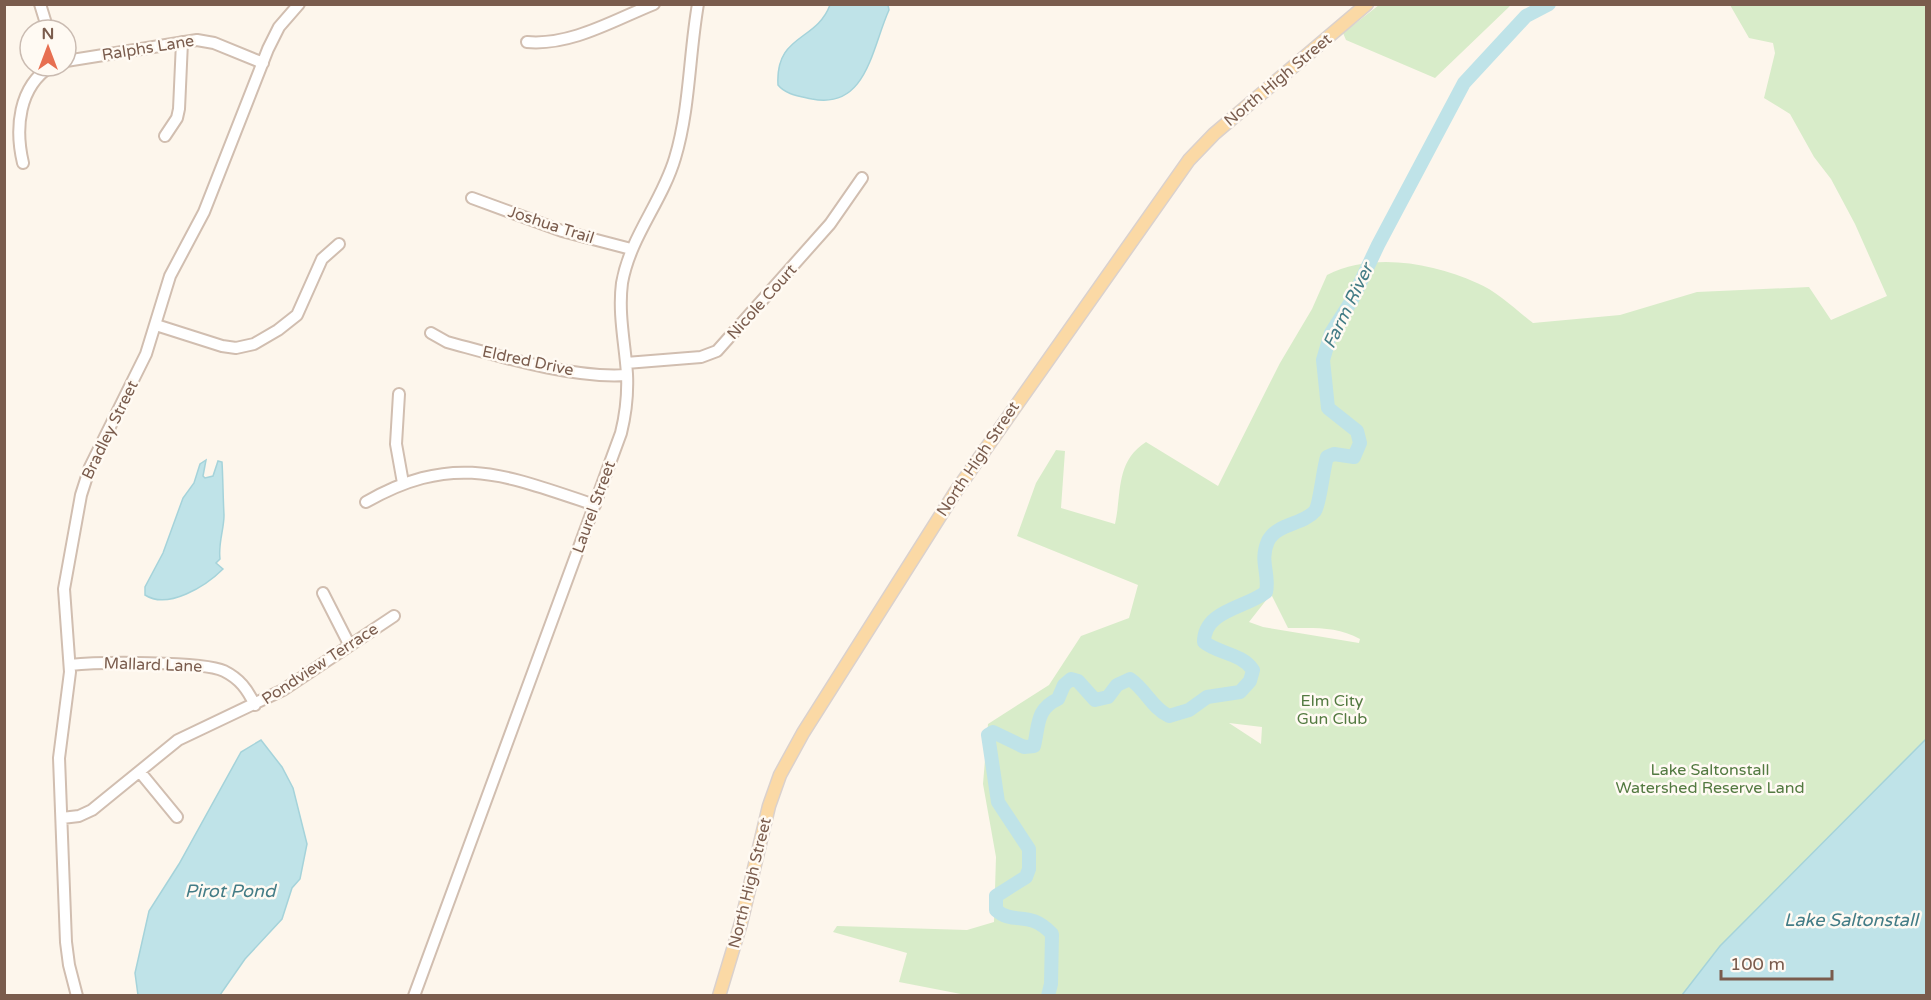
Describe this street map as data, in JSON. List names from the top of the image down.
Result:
{
  "streets": {
    "main road": ["North High Street"],
    "street": [
      "Ralphs Lane",
      "Joshua Trail",
      "Nicole Court",
      "Eldred Drive",
      "Bradley Street",
      "Laurel Street",
      "Pondview Terrace",
      "Mallard Lane"
    ]
  },
  "crossings": [
    ["Ralphs Lane", "Bradley Street"],
    ["Joshua Trail", "Laurel Street"],
    ["Nicole Court", "Laurel Street"],
    ["Eldred Drive", "Laurel Street"],
    ["Bradley Street", "Pondview Terrace"],
    ["Bradley Street", "Mallard Lane"],
    ["Pondview Terrace", "Mallard Lane"]
  ],
  "water": ["Farm River", "Pirot Pond", "Lake Saltonstall"],
  "parks": ["Elm City Gun Club", "Lake Saltonstall Watershed Reserve Land"],
  "scale_bar": "100 m",
  "north": "top"
}
